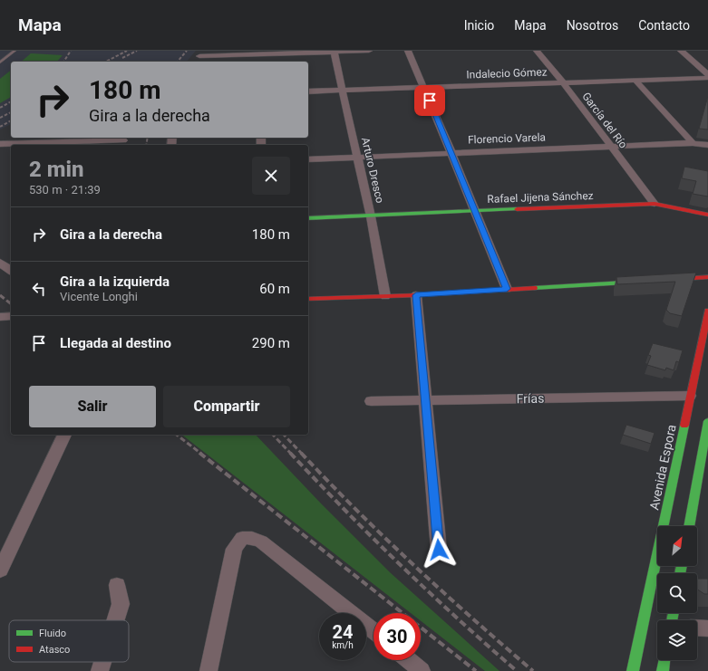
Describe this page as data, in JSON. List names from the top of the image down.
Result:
{
  "streets": {
    "street": [
      "Indalecio Gómez",
      "García del Río",
      "Florencio Varela",
      "Arturo Dresco",
      "Rafael Jijena Sánchez",
      "Frías",
      "Avenida Espora"
    ]
  },
  "crossings": [
    ["Indalecio Gómez", "García del Río"],
    ["Indalecio Gómez", "Arturo Dresco"],
    ["García del Río", "Florencio Varela"],
    ["García del Río", "Rafael Jijena Sánchez"],
    ["Florencio Varela", "Arturo Dresco"],
    ["Arturo Dresco", "Rafael Jijena Sánchez"],
    ["Frías", "Avenida Espora"]
  ],
  "legend": ["Fluido", "Atasco"],
  "north": "top right",
  "page": {
    "header": "Mapa",
    "nav": [
      "Inicio",
      "Mapa",
      "Nosotros",
      "Contacto"
    ],
    "turn": ["180 m", "Gira a la derecha"],
    "heading": ["2 min", "530 m · 21:39"],
    "list": [
      {
        "name": "Gira a la derecha",
        "value": "180 m"
      },
      {
        "name": "Gira a la izquierda",
        "note": "Vicente Longhi",
        "value": "60 m"
      },
      {
        "name": "Llegada al destino",
        "value": "290 m"
      }
    ],
    "buttons": ["Salir", "Compartir"],
    "speed": "24 km/h",
    "limit": "30"
  }
}
